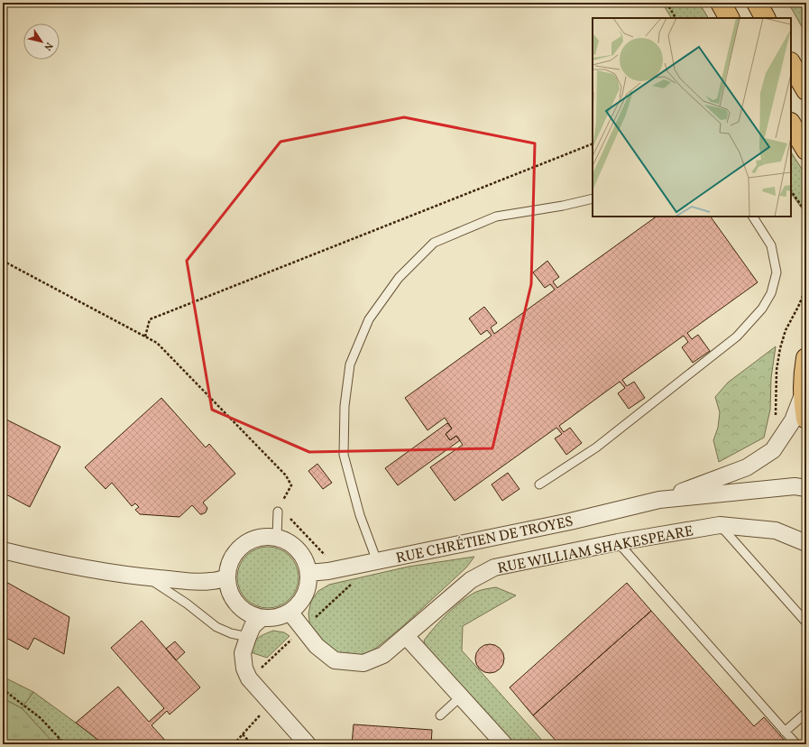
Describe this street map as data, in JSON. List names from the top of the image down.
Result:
{
  "streets": {
    "street": ["RUE CHRÉTIEN DE TROYES", "RUE WILLIAM SHAKESPEARE"]
  },
  "crossings": [
    ["RUE CHRÉTIEN DE TROYES", "RUE WILLIAM SHAKESPEARE"]
  ],
  "north": "bottom right"
}
